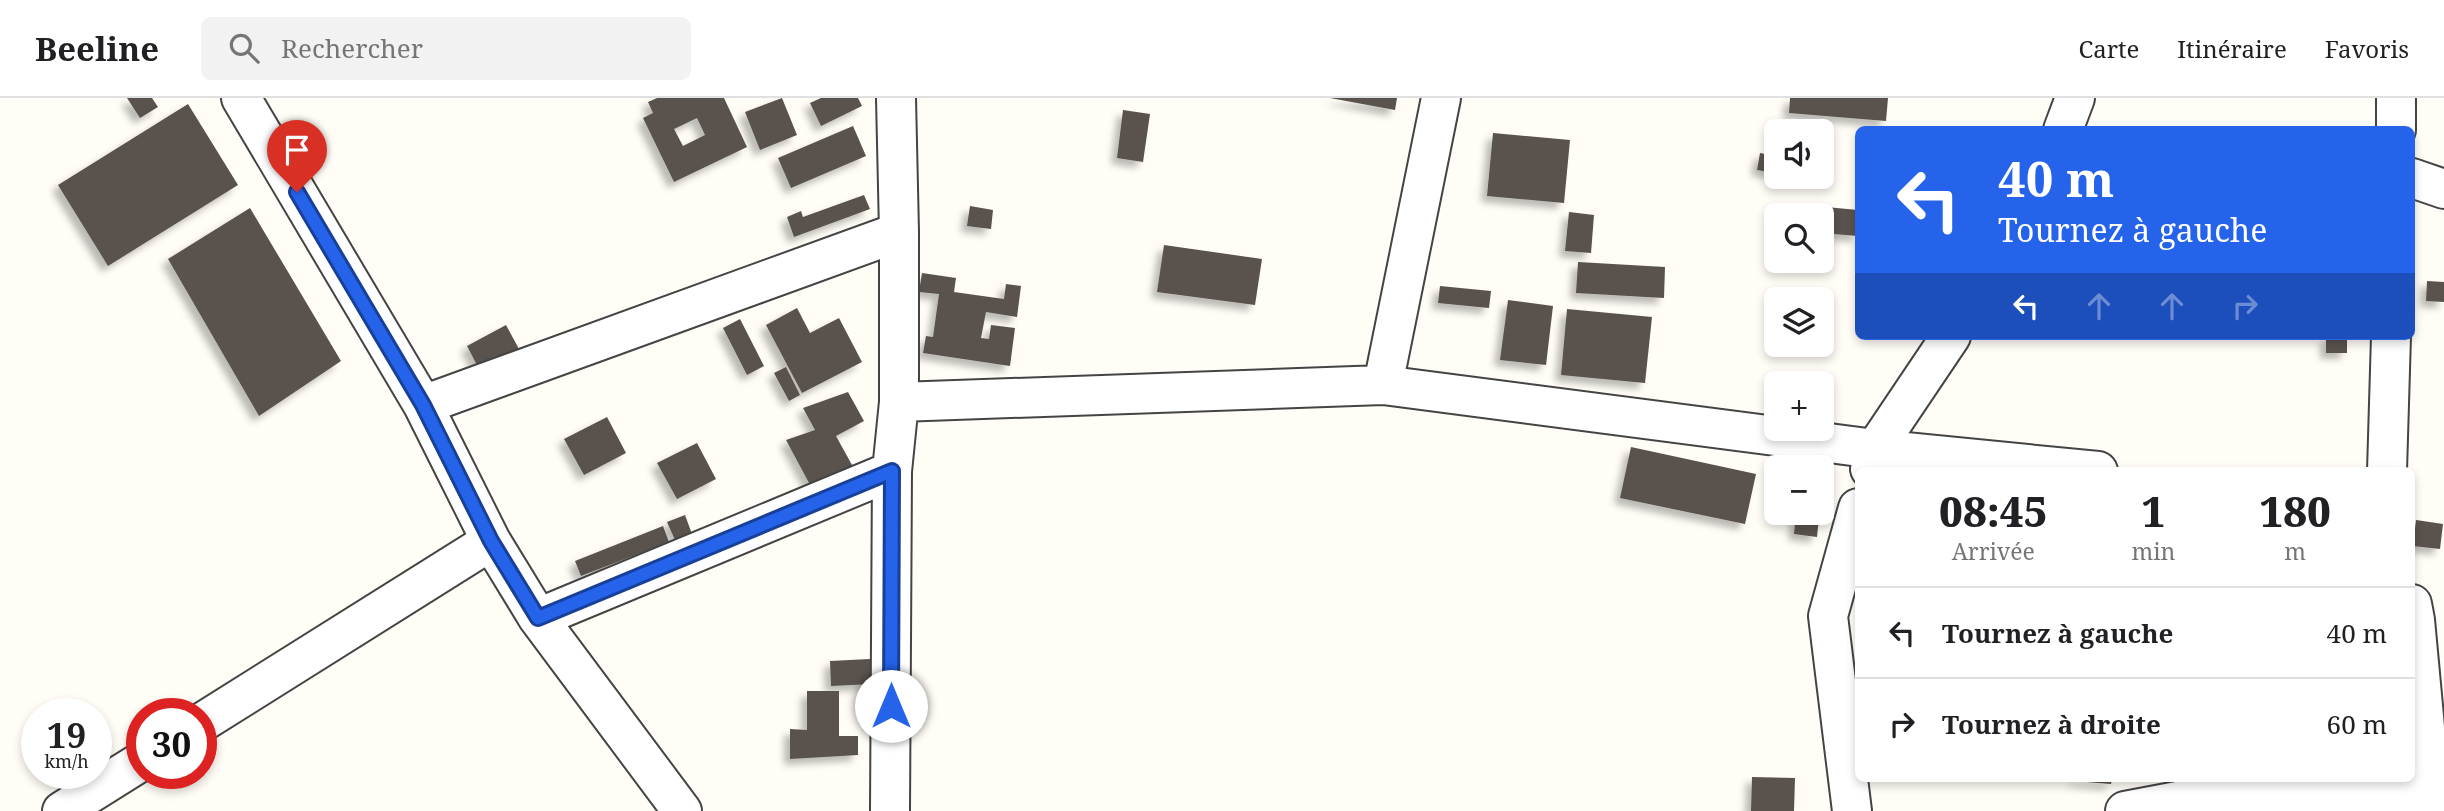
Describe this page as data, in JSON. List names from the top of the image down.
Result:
{
  "page": {
    "header": "Beeline",
    "search": "Rechercher",
    "nav": ["Carte", "Itinéraire", "Favoris"],
    "map_buttons": ["+", "−"],
    "turn": ["40 m", "Tournez à gauche"],
    "eta": [
      "08:45",
      "Arrivée",
      "1",
      "min",
      "180",
      "m"
    ],
    "list": [
      {
        "name": "Tournez à gauche",
        "value": "40 m"
      },
      {
        "name": "Tournez à droite",
        "value": "60 m"
      }
    ],
    "speed": "19 km/h",
    "limit": "30"
  }
}
